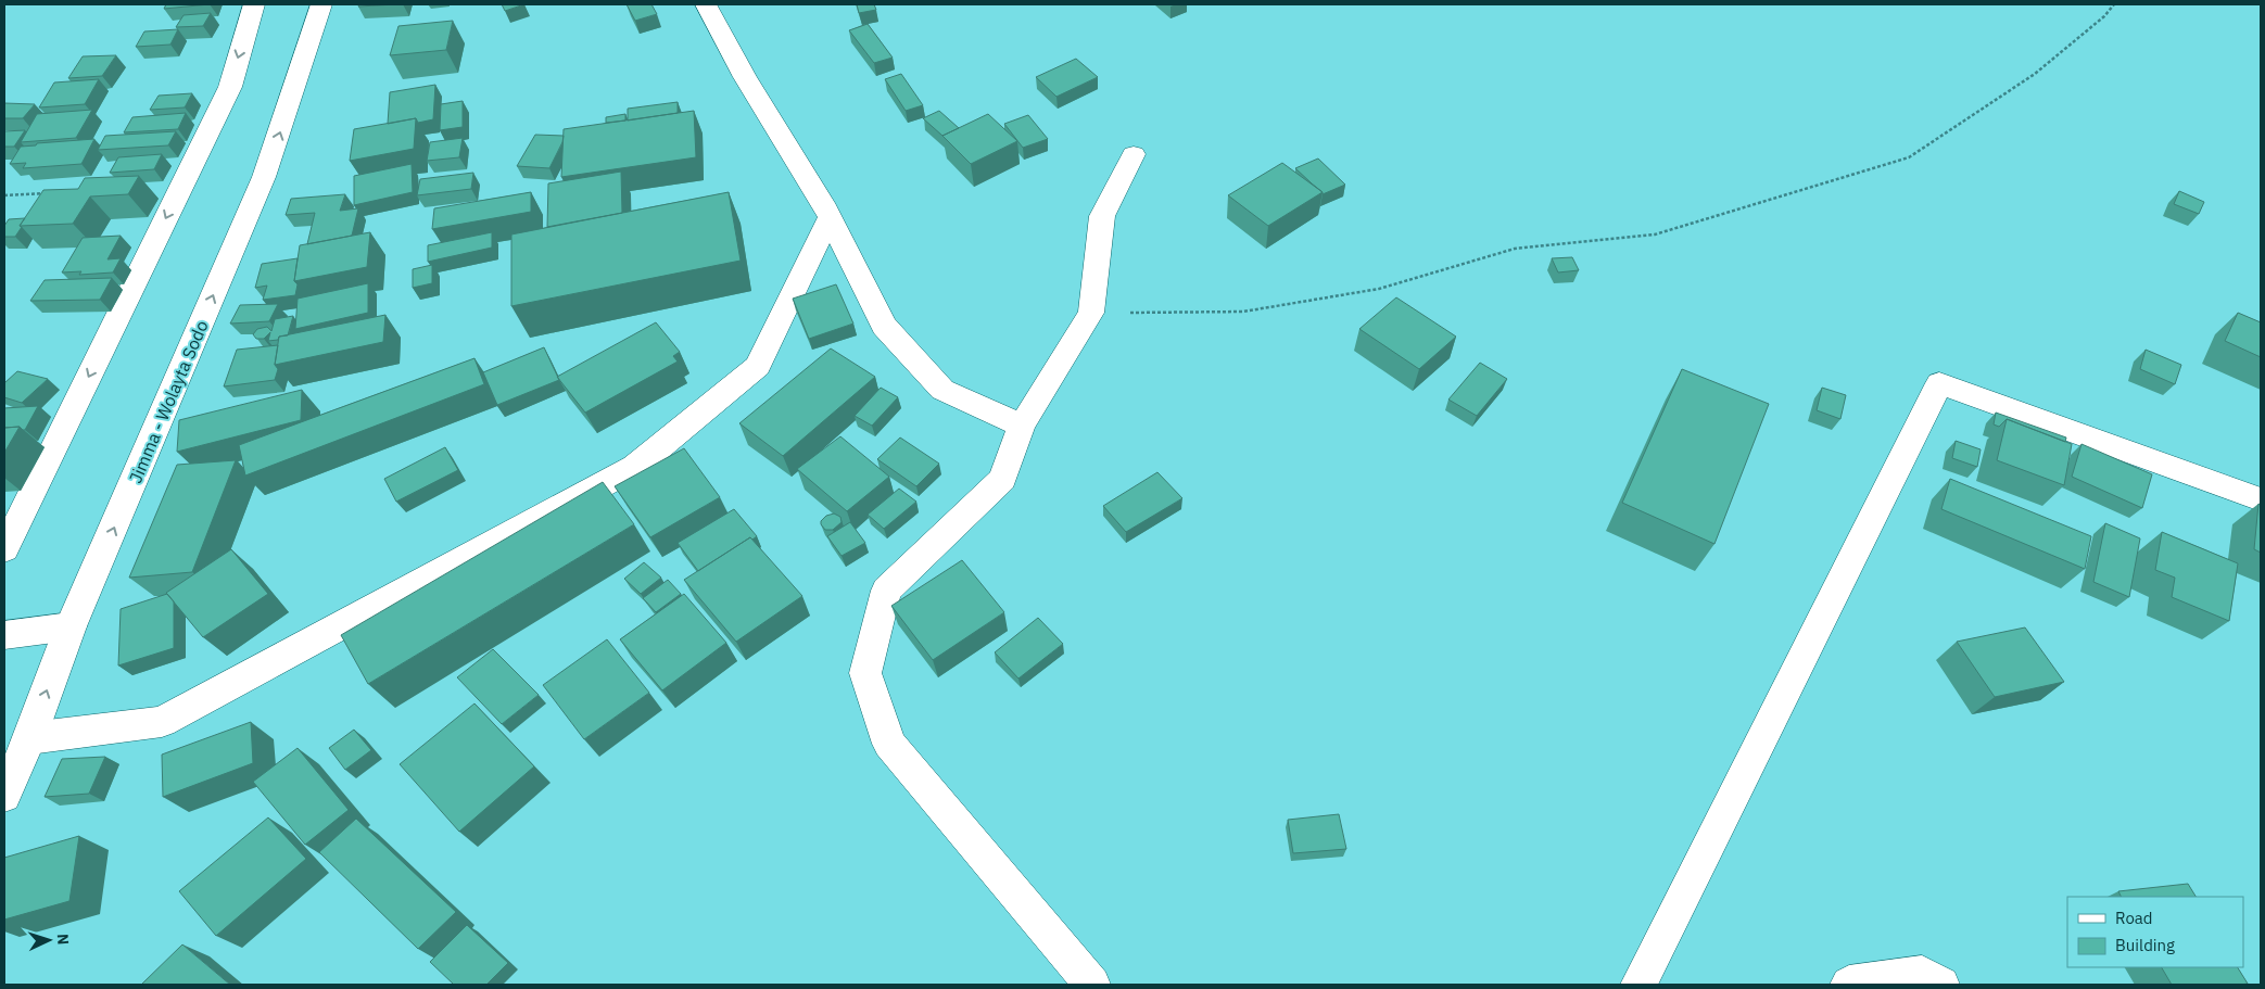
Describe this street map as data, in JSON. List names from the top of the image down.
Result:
{
  "streets": {
    "main road": ["Jimma - Wolayta Sodo"]
  },
  "legend": ["Road", "Building"],
  "north": "right"
}
